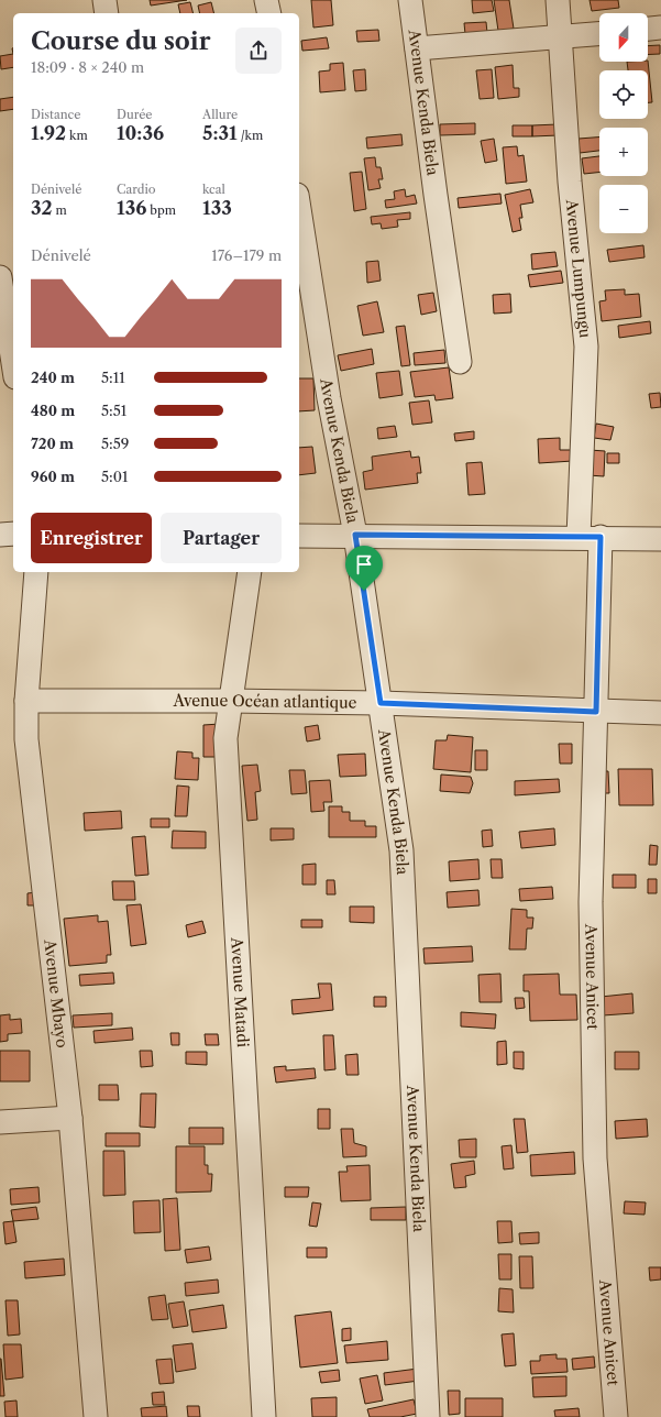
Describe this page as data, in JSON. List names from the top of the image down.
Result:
{
  "streets": {
    "street": [
      "Avenue Kenda Biela",
      "Avenue Lumpungu",
      "Avenue Océan atlantique",
      "Avenue Anicet",
      "Avenue Matadi",
      "Avenue Mbayo"
    ]
  },
  "crossings": [
    ["Avenue Kenda Biela", "Avenue Océan atlantique"],
    ["Avenue Lumpungu", "Avenue Anicet"],
    ["Avenue Océan atlantique", "Avenue Anicet"],
    ["Avenue Océan atlantique", "Avenue Matadi"],
    ["Avenue Océan atlantique", "Avenue Mbayo"]
  ],
  "north": "bottom",
  "page": {
    "map_buttons": ["+", "−"],
    "heading": ["Course du soir", "18:09 · 8 × 240 m"],
    "stats": [
      ["Distance", "1.92 km"],
      ["Durée", "10:36"],
      ["Allure", "5:31 /km"],
      ["Dénivelé", "32 m"],
      ["Cardio", "136 bpm"],
      ["kcal", "133"]
    ],
    "chart": ["Dénivelé", "176–179 m"],
    "list": [
      {
        "name": "240 m",
        "note": "5:11"
      },
      {
        "name": "480 m",
        "note": "5:51"
      },
      {
        "name": "720 m",
        "note": "5:59"
      },
      {
        "name": "960 m",
        "note": "5:01"
      }
    ],
    "buttons": ["Enregistrer", "Partager"]
  }
}
